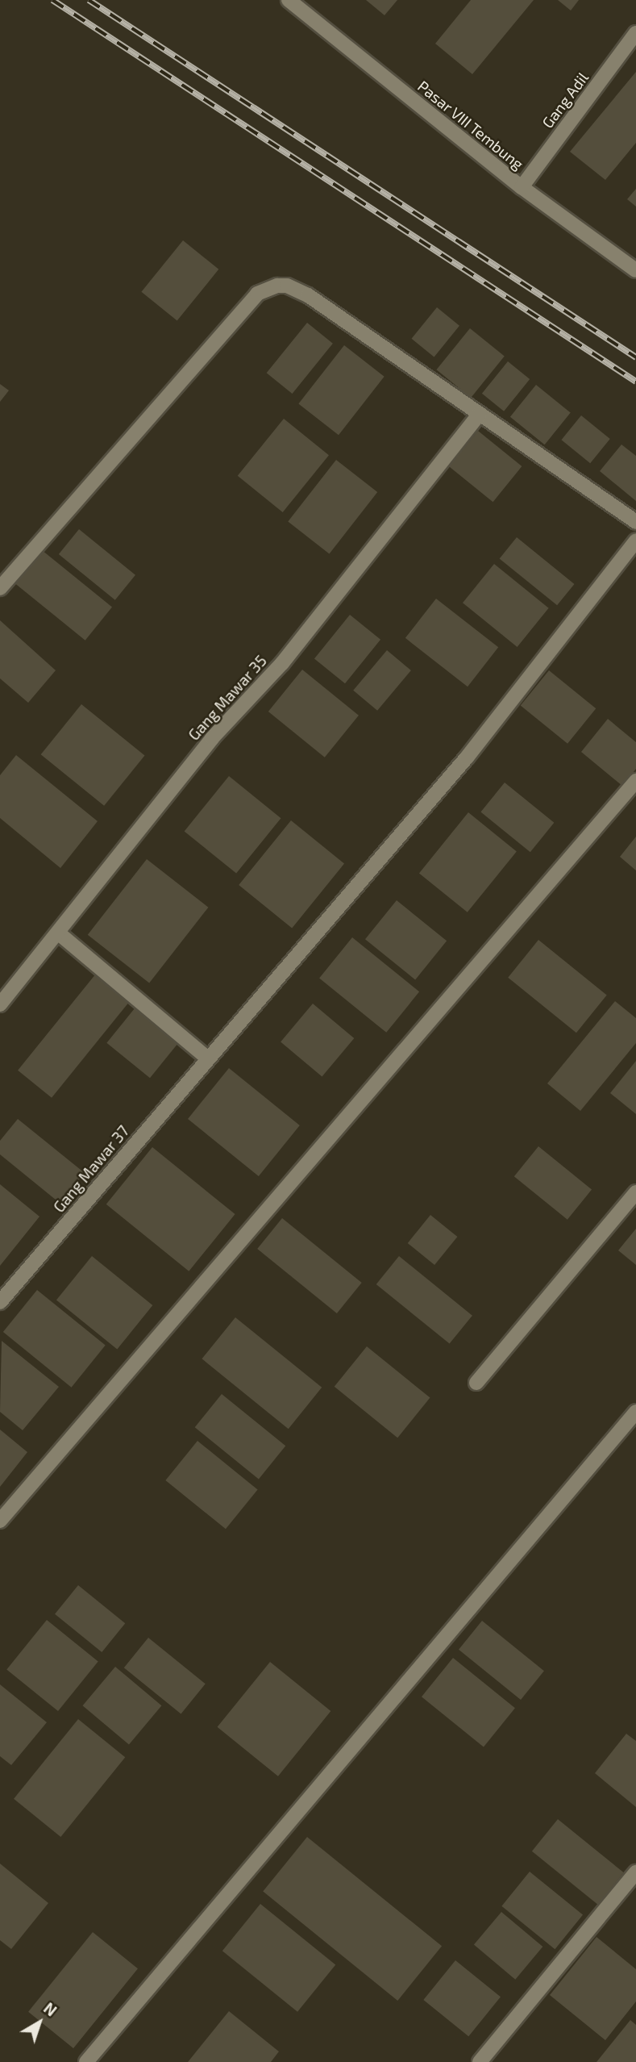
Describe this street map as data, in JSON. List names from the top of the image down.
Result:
{
  "streets": {
    "street": [
      "Gang Adil",
      "Pasar VIII Tembung",
      "Gang Mawar 35",
      "Gang Mawar 37"
    ]
  },
  "crossings": [
    ["Gang Adil", "Pasar VIII Tembung"]
  ],
  "north": "top right"
}
